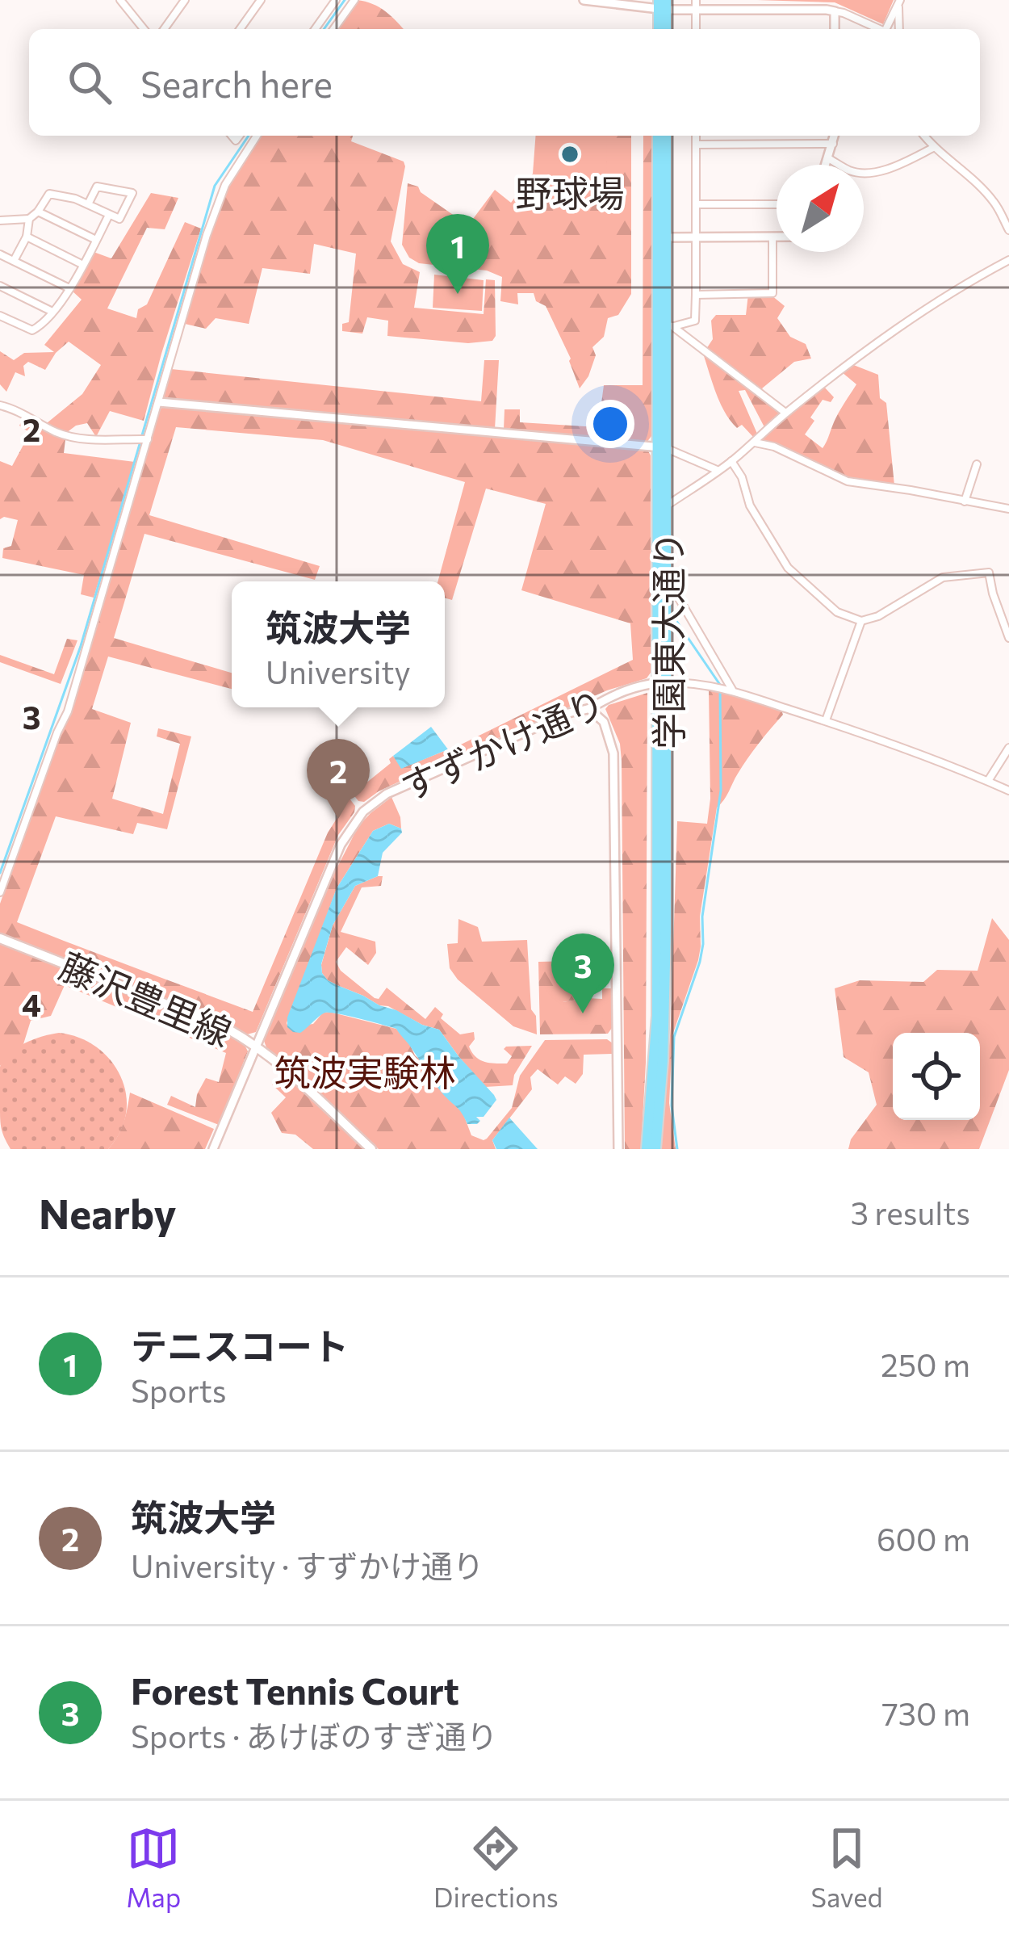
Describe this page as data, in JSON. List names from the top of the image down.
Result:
{
  "streets": {
    "main road": ["学園東大通り", "藤沢豊里線"],
    "street": ["すずかけ通り"]
  },
  "crossings": [
    ["学園東大通り", "すずかけ通り"],
    ["すずかけ通り", "藤沢豊里線"]
  ],
  "parks": ["筑波実験林"],
  "places": ["野球場"],
  "north": "top right",
  "page": {
    "search": "Search here",
    "pins": ["1", "2", "3"],
    "popup": ["筑波大学", "University"],
    "heading": ["Nearby", "3 results"],
    "list": [
      {
        "mark": "1",
        "name": "テニスコート",
        "note": "Sports",
        "value": "250 m"
      },
      {
        "mark": "2",
        "name": "筑波大学",
        "note": "University · すずかけ通り",
        "value": "600 m"
      },
      {
        "mark": "3",
        "name": "Forest Tennis Court",
        "note": "Sports · あけぼのすぎ通り",
        "value": "730 m"
      }
    ],
    "nav": ["Map", "Directions", "Saved"]
  },
  "grid": {
    "rows": ["2", "3", "4"]
  }
}
